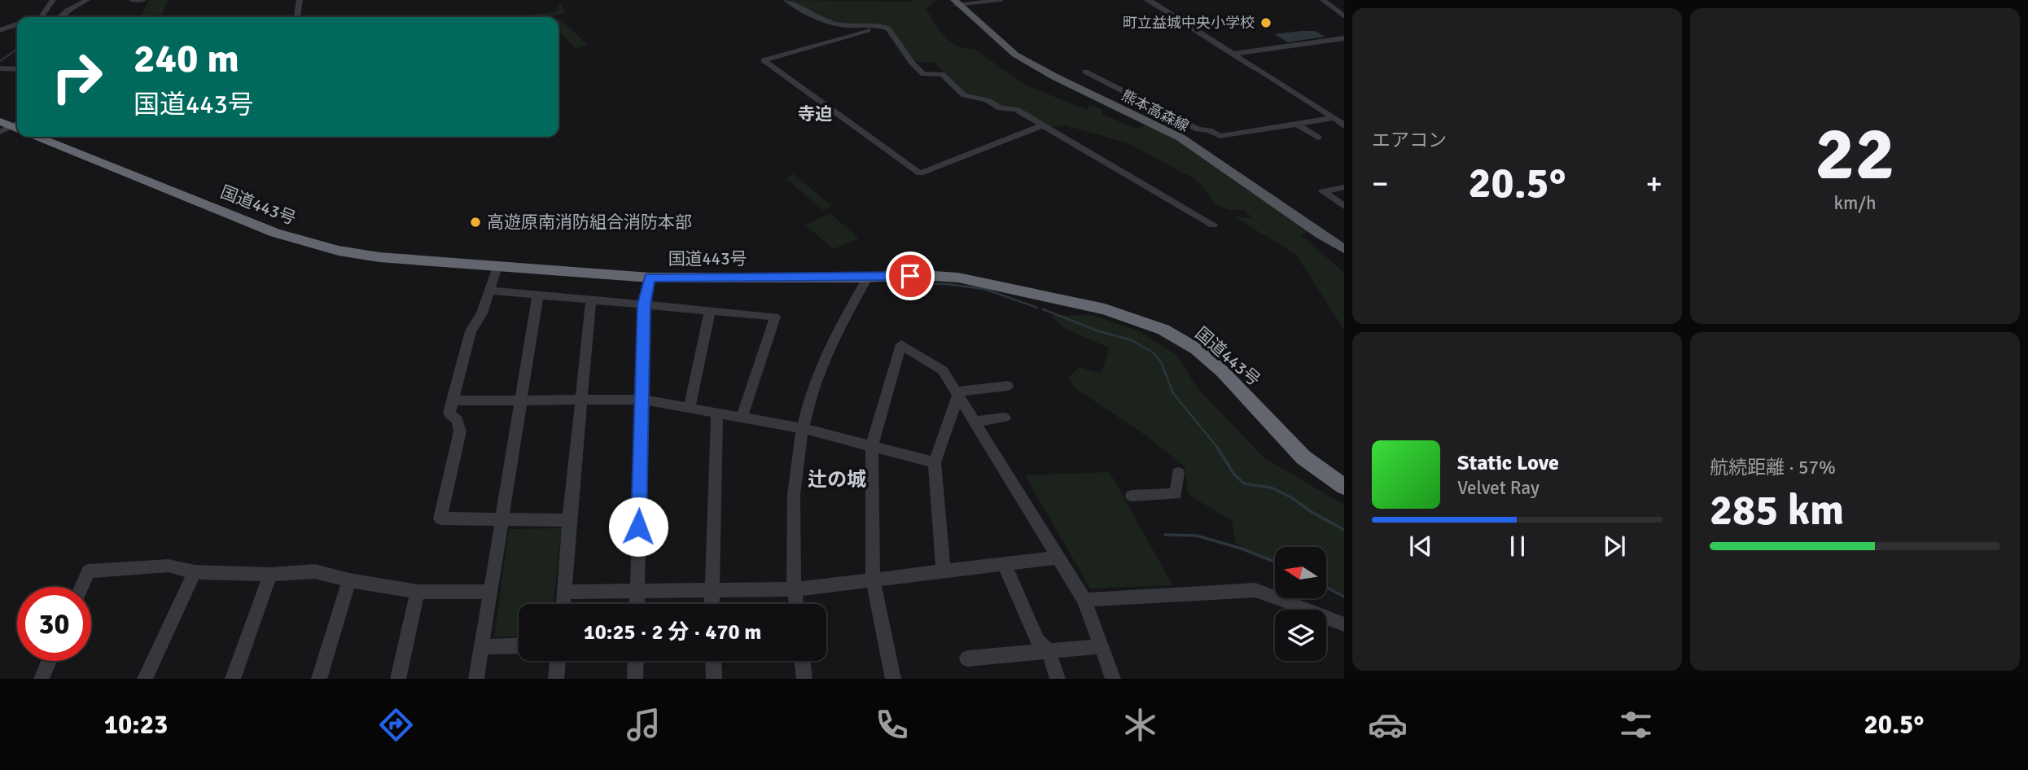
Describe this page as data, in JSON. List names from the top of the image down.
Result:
{
  "streets": {
    "highway": ["国道443号"],
    "main road": ["熊本高森線"]
  },
  "districts": ["寺迫", "辻の城"],
  "places": ["町立益城中央小学校", "高遊原南消防組合消防本部"],
  "north": "left",
  "page": {
    "tile": [
      "エアコン",
      ["22", "km/h"],
      ["航続距離 · 57%", "285 km"]
    ],
    "turn": ["240 m", "国道443号"],
    "heat": ["−", "20.5°", "+"],
    "song": ["Static Love", "Velvet Ray"],
    "limit": "30",
    "trip": "10:25 · 2 分 · 470 m",
    "tabs": ["10:23", "20.5°"]
  }
}
